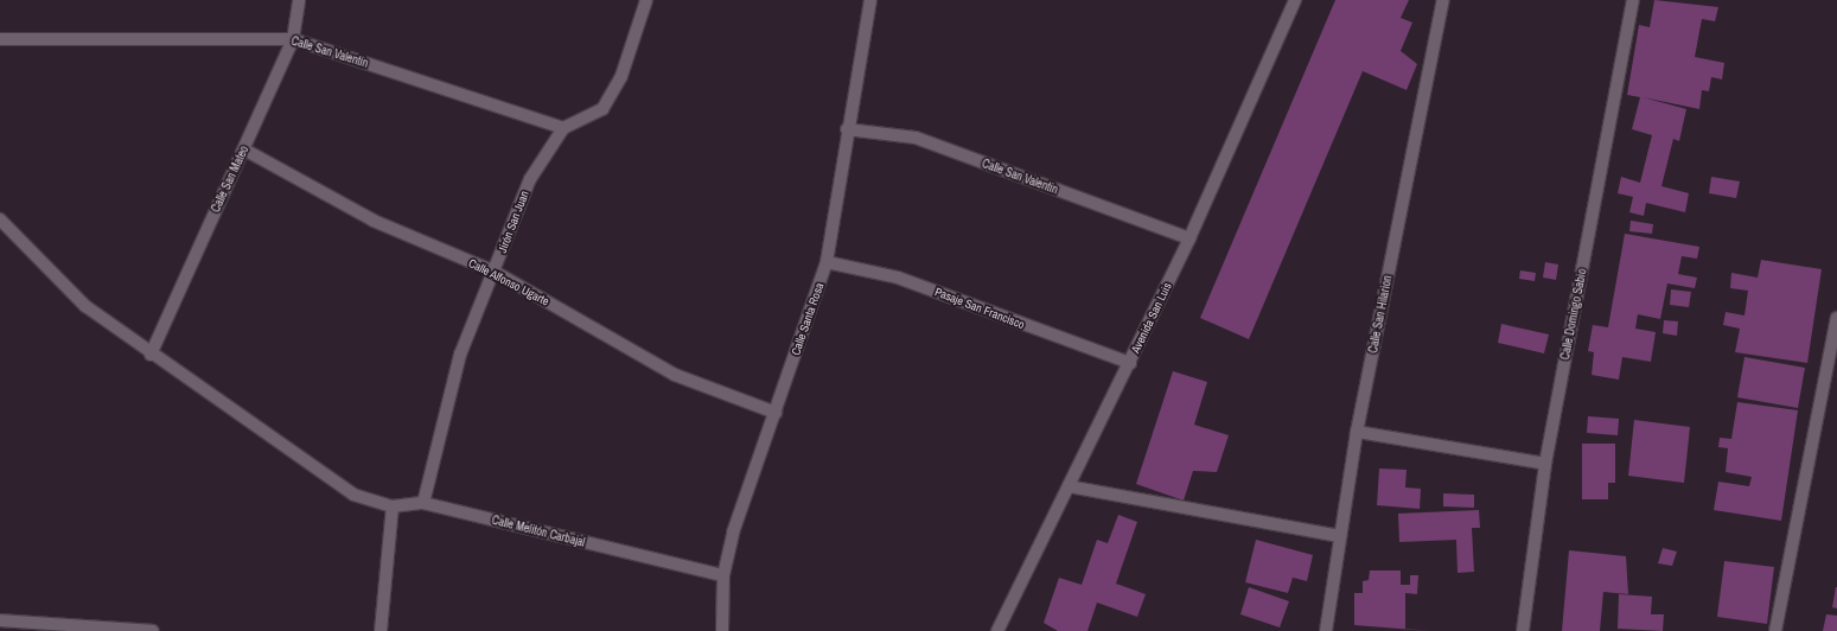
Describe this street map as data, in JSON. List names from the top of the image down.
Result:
{
  "streets": {
    "street": [
      "Calle San Valentín",
      "Calle San Mateo",
      "Jirón San Juan",
      "Calle Alfonso Ugarte",
      "Pasaje San Francisco",
      "Calle San Hilarion",
      "Calle Domingo Sabio",
      "Avenida San Luis",
      "Calle Santa Rosa",
      "Calle Melitón Carbajal"
    ]
  },
  "crossings": [
    ["Calle San Valentín", "Calle San Mateo"],
    ["Calle San Valentín", "Jirón San Juan"],
    ["Calle San Valentín", "Avenida San Luis"],
    ["Calle San Valentín", "Calle Santa Rosa"],
    ["Calle San Mateo", "Calle Alfonso Ugarte"],
    ["Calle San Mateo", "Calle Melitón Carbajal"],
    ["Jirón San Juan", "Calle Alfonso Ugarte"],
    ["Jirón San Juan", "Calle Melitón Carbajal"],
    ["Calle Alfonso Ugarte", "Calle Santa Rosa"],
    ["Pasaje San Francisco", "Avenida San Luis"],
    ["Pasaje San Francisco", "Calle Santa Rosa"],
    ["Calle Santa Rosa", "Calle Melitón Carbajal"]
  ]
}
